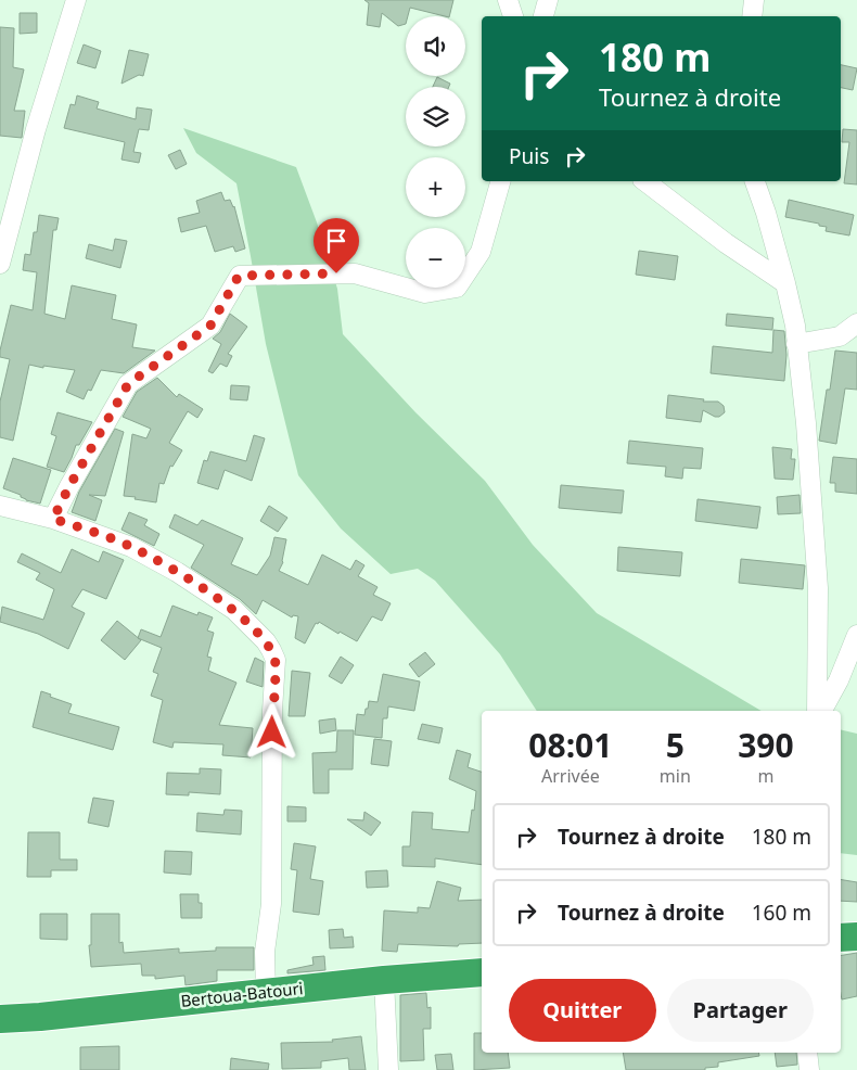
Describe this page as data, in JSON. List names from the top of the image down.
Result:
{
  "streets": {
    "highway": ["Bertoua-Batouri"]
  },
  "page": {
    "map_buttons": ["+", "−"],
    "turn": ["180 m", "Tournez à droite"],
    "then": "Puis",
    "eta": [
      "08:01",
      "Arrivée",
      "5",
      "min",
      "390",
      "m"
    ],
    "list": [
      {
        "name": "Tournez à droite",
        "value": "180 m"
      },
      {
        "name": "Tournez à droite",
        "value": "160 m"
      }
    ],
    "buttons": ["Quitter", "Partager"]
  }
}
